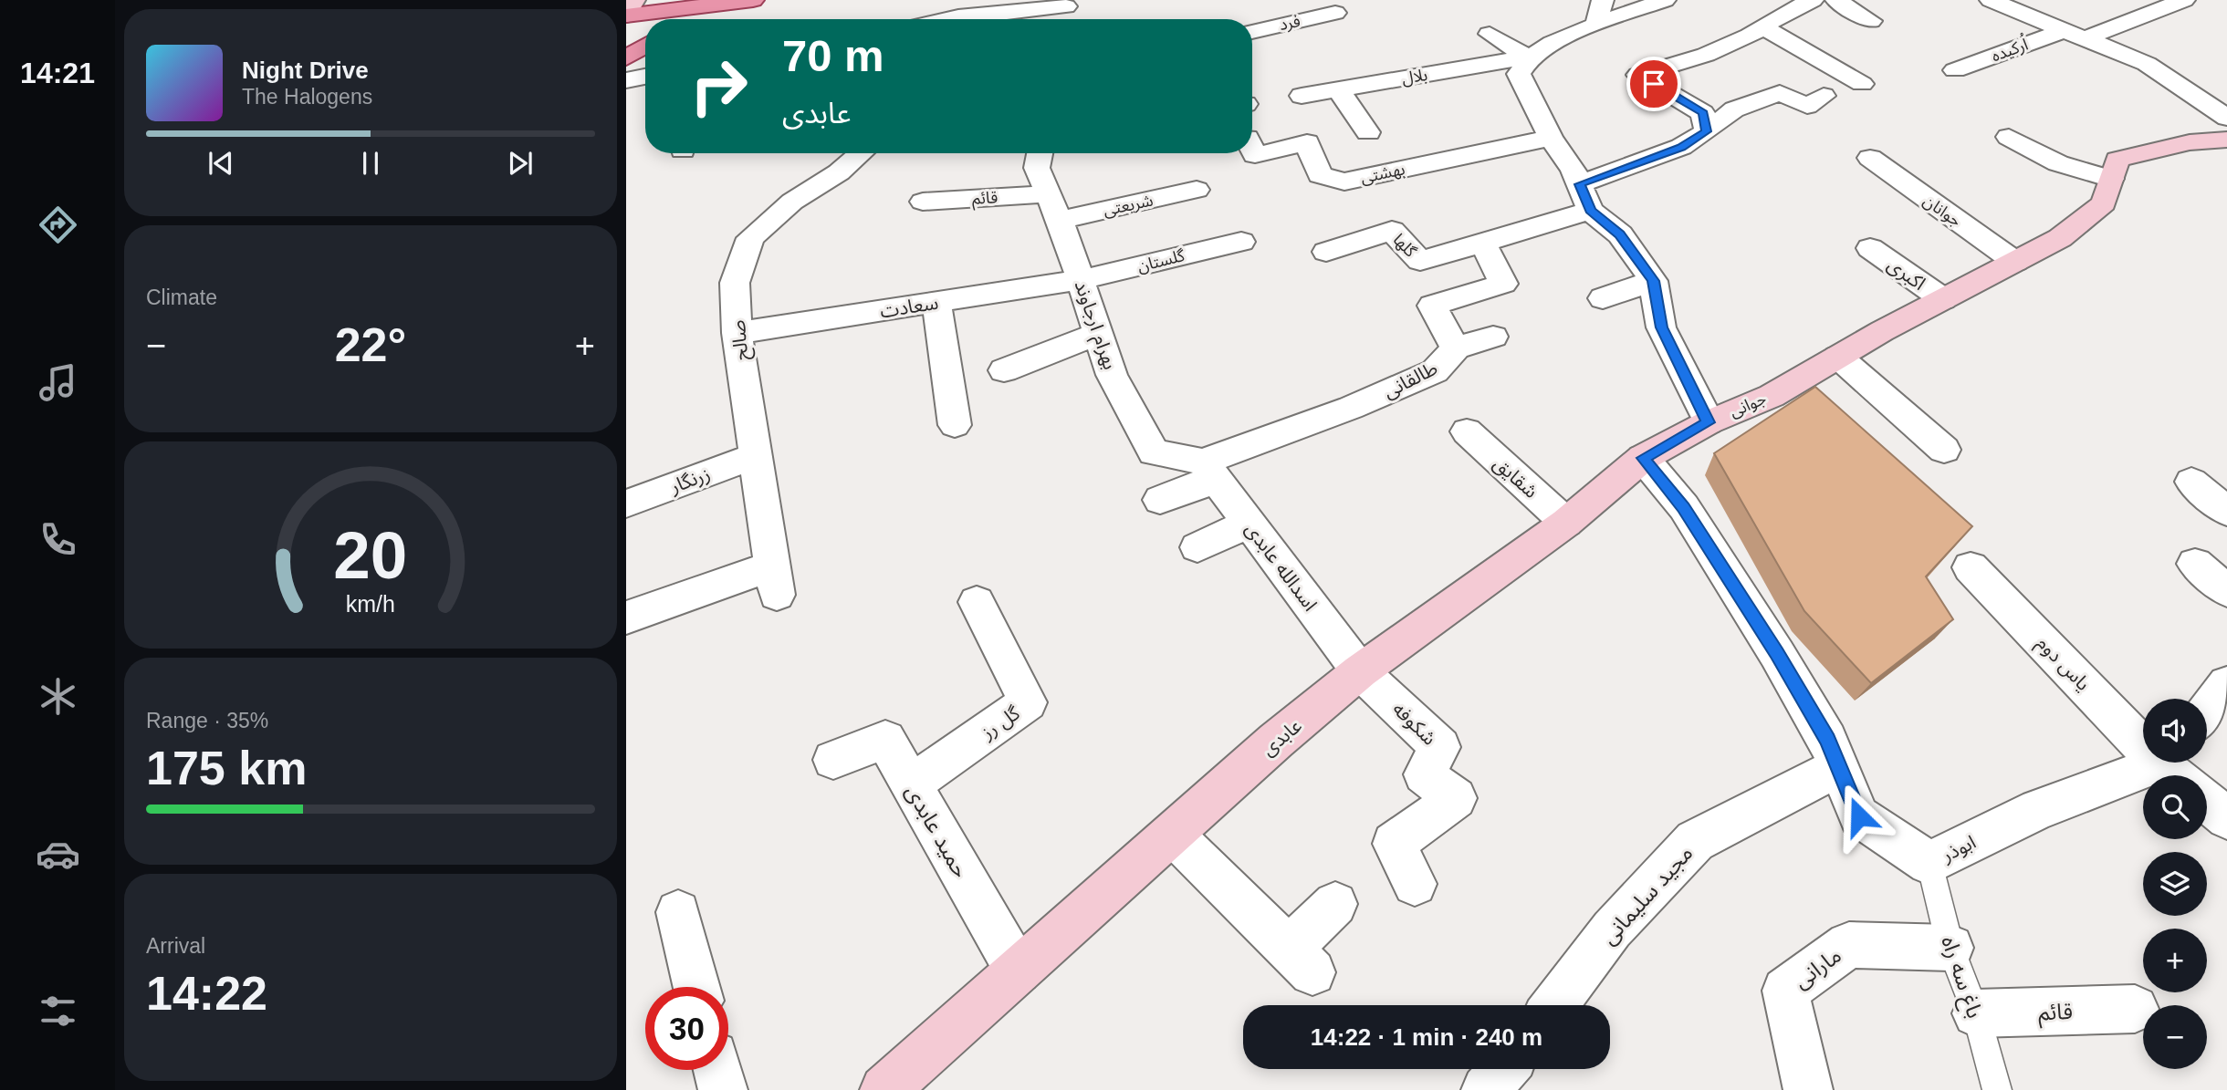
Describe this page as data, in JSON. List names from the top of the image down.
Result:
{
  "streets": {
    "street": [
      "فرد",
      "اُرکیده",
      "بلال",
      "بهشتی",
      "قائم",
      "شریعتی",
      "جوانان",
      "گلها",
      "گلستان",
      "اکبری",
      "سعادت",
      "بهرام ارجاوند",
      "صالح",
      "طالقانی",
      "جوانی",
      "شقایق",
      "زرنگار",
      "اسدالله عابدی",
      "یاس دوم",
      "گل رز",
      "شکوفه",
      "عابدی",
      "حمید عابدی",
      "ابوذر",
      "مجید سلیمانی",
      "مارانی"
    ],
    "lane": ["باغ سه راه"]
  },
  "crossings": [
    ["بلال", "جوانی"],
    ["بهشتی", "جوانی"],
    ["قائم", "شریعتی"],
    ["قائم", "بهرام ارجاوند"],
    ["قائم", "باغ سه راه"],
    ["شریعتی", "بهرام ارجاوند"],
    ["جوانان", "جوانی"],
    ["گلها", "طالقانی"],
    ["گلستان", "سعادت"],
    ["گلستان", "بهرام ارجاوند"],
    ["اکبری", "جوانی"],
    ["سعادت", "بهرام ارجاوند"],
    ["سعادت", "صالح"],
    ["بهرام ارجاوند", "طالقانی"],
    ["بهرام ارجاوند", "اسدالله عابدی"],
    ["صالح", "زرنگار"],
    ["طالقانی", "اسدالله عابدی"],
    ["جوانی", "عابدی"],
    ["شقایق", "عابدی"],
    ["اسدالله عابدی", "شکوفه"],
    ["اسدالله عابدی", "عابدی"],
    ["گل رز", "حمید عابدی"],
    ["شکوفه", "عابدی"],
    ["عابدی", "حمید عابدی"],
    ["عابدی", "ابوذر"],
    ["ابوذر", "مجید سلیمانی"],
    ["ابوذر", "باغ سه راه"],
    ["مارانی", "باغ سه راه"]
  ],
  "page": {
    "tabs": "14:21",
    "turn": ["70 m", "عابدی"],
    "song": ["Night Drive", "The Halogens"],
    "tile": [
      "Climate",
      ["Range · 35%", "175 km"],
      ["Arrival", "14:22"]
    ],
    "heat": ["−", "22°", "+"],
    "map_buttons": ["+", "−"],
    "limit": "30",
    "trip": "14:22 · 1 min · 240 m",
    "gauge": ["20", "km/h"]
  }
}
